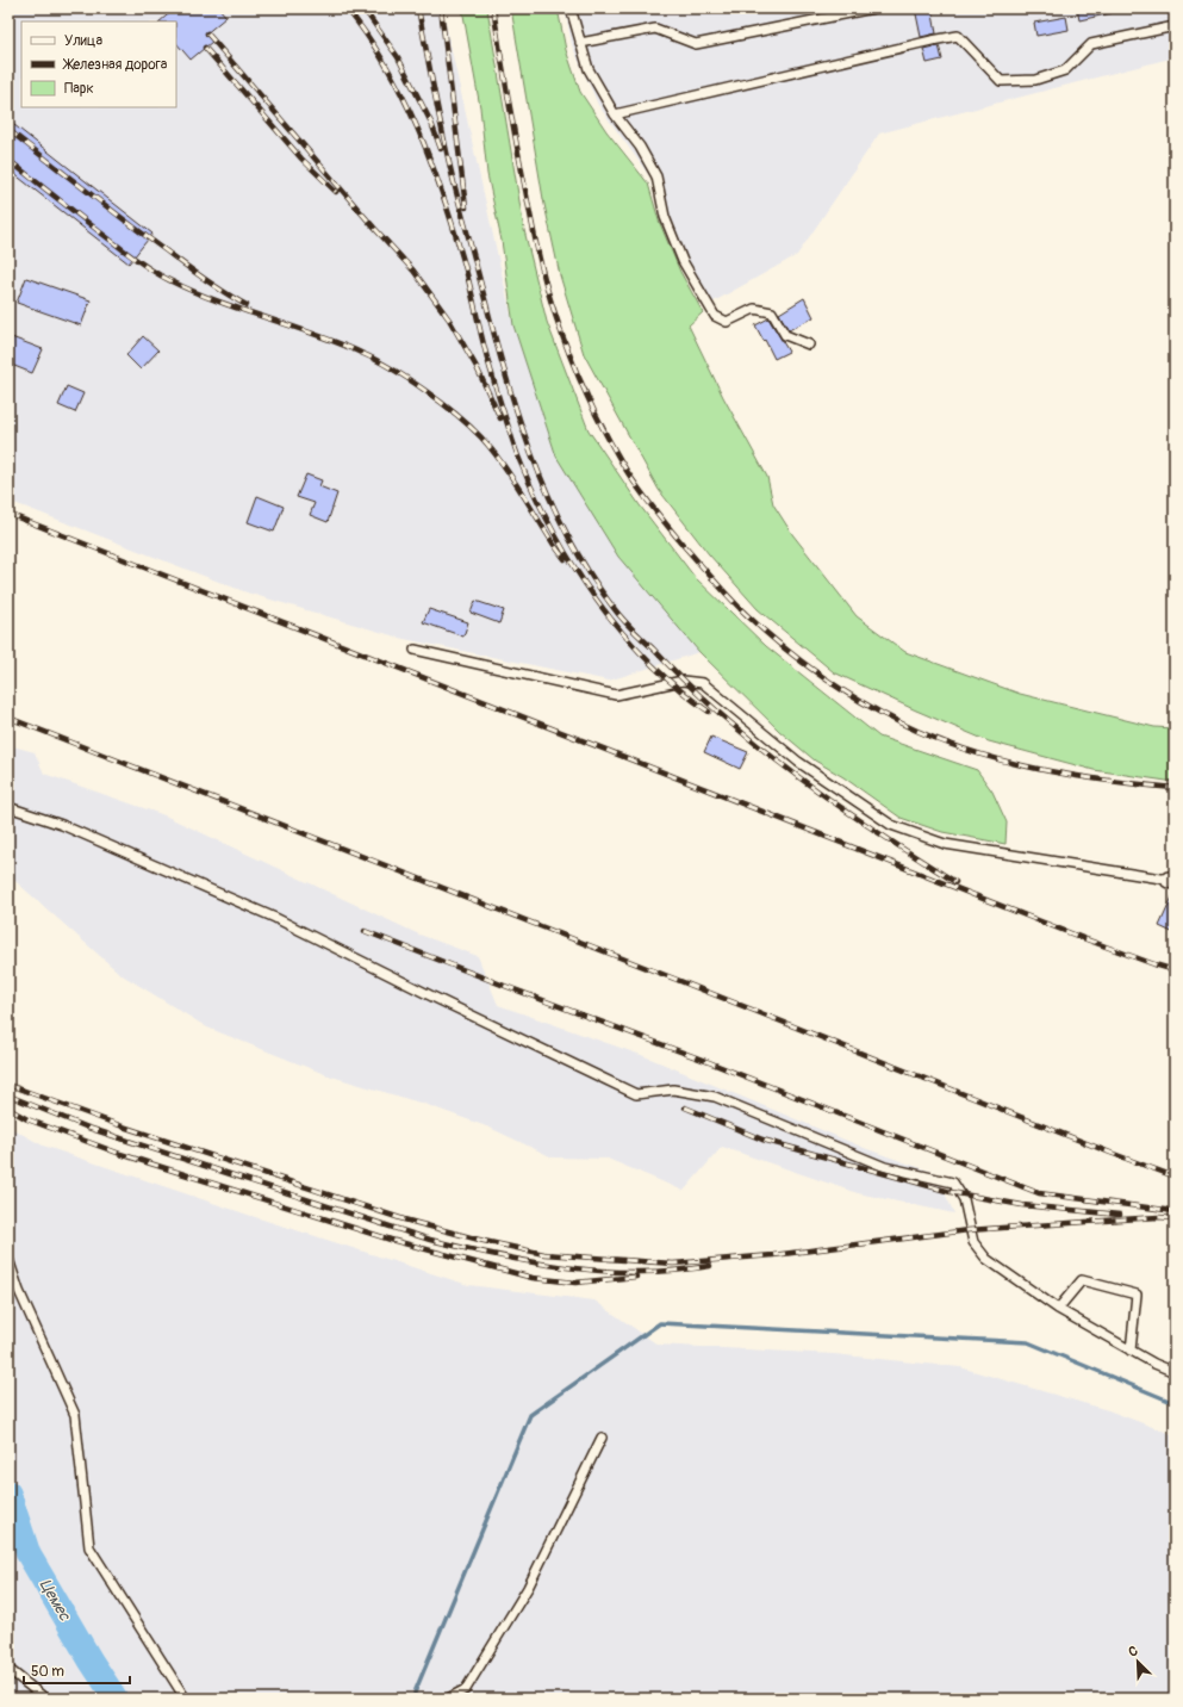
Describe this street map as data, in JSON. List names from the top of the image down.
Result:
{
  "water": ["Цемес"],
  "legend": ["Улица", "Железная дорога", "Парк"],
  "scale_bar": "50 m",
  "north": "top left"
}
